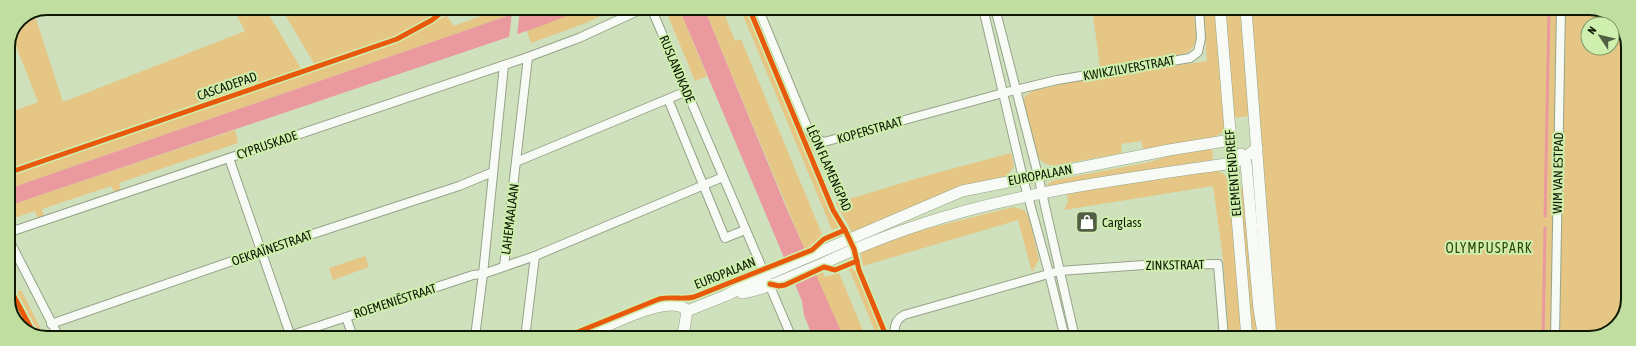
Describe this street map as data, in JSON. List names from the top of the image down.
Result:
{
  "streets": {
    "street": [
      "KWIKZILVERSTRAAT",
      "RUSLANDKADE",
      "KOPERSTRAAT",
      "CYPRUSKADE",
      "ELEMENTENDREEF",
      "WIM VAN ESTPAD",
      "EUROPALAAN",
      "LAHEMAALAAN",
      "OEKRAÏNESTRAAT",
      "ZINKSTRAAT",
      "ROEMENIËSTRAAT"
    ],
    "cycle path": ["CASCADEPAD", "LÉON FLAMENGPAD"]
  },
  "crossings": [
    ["KWIKZILVERSTRAAT", "KOPERSTRAAT"],
    ["RUSLANDKADE", "CYPRUSKADE"],
    ["RUSLANDKADE", "EUROPALAAN"],
    ["RUSLANDKADE", "LAHEMAALAAN"],
    ["CYPRUSKADE", "LAHEMAALAAN"],
    ["ELEMENTENDREEF", "EUROPALAAN"],
    ["LAHEMAALAAN", "OEKRAÏNESTRAAT"],
    ["LAHEMAALAAN", "ROEMENIËSTRAAT"]
  ],
  "districts": ["OLYMPUSPARK"],
  "places": {
    "shop": ["Carglass"]
  },
  "north": "top left"
}
